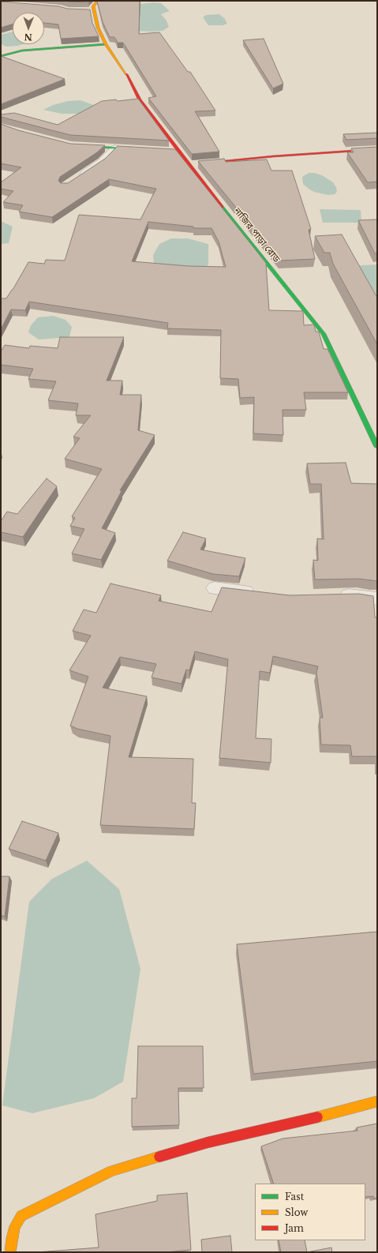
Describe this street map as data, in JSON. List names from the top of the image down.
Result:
{
  "streets": {
    "main road": ["নাজির পাড়া রোড"]
  },
  "legend": ["Fast", "Slow", "Jam"],
  "north": "bottom"
}
